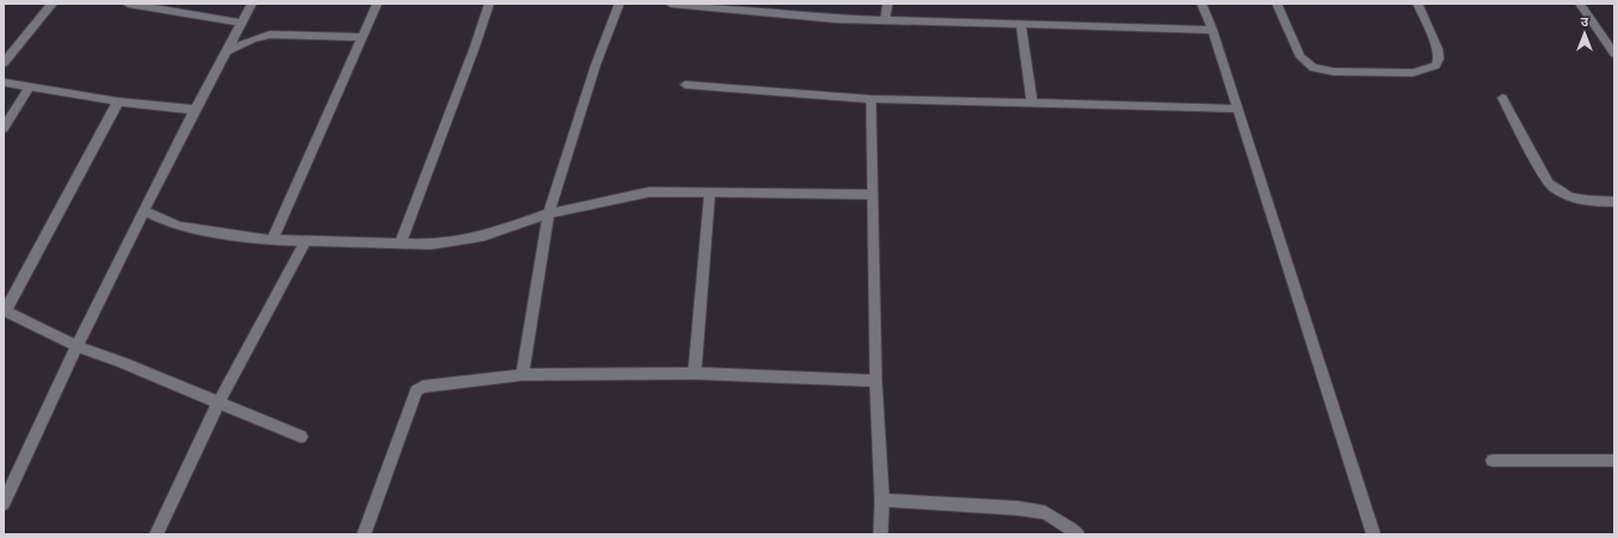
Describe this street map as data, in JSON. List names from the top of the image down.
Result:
{
  "north": "top"
}
